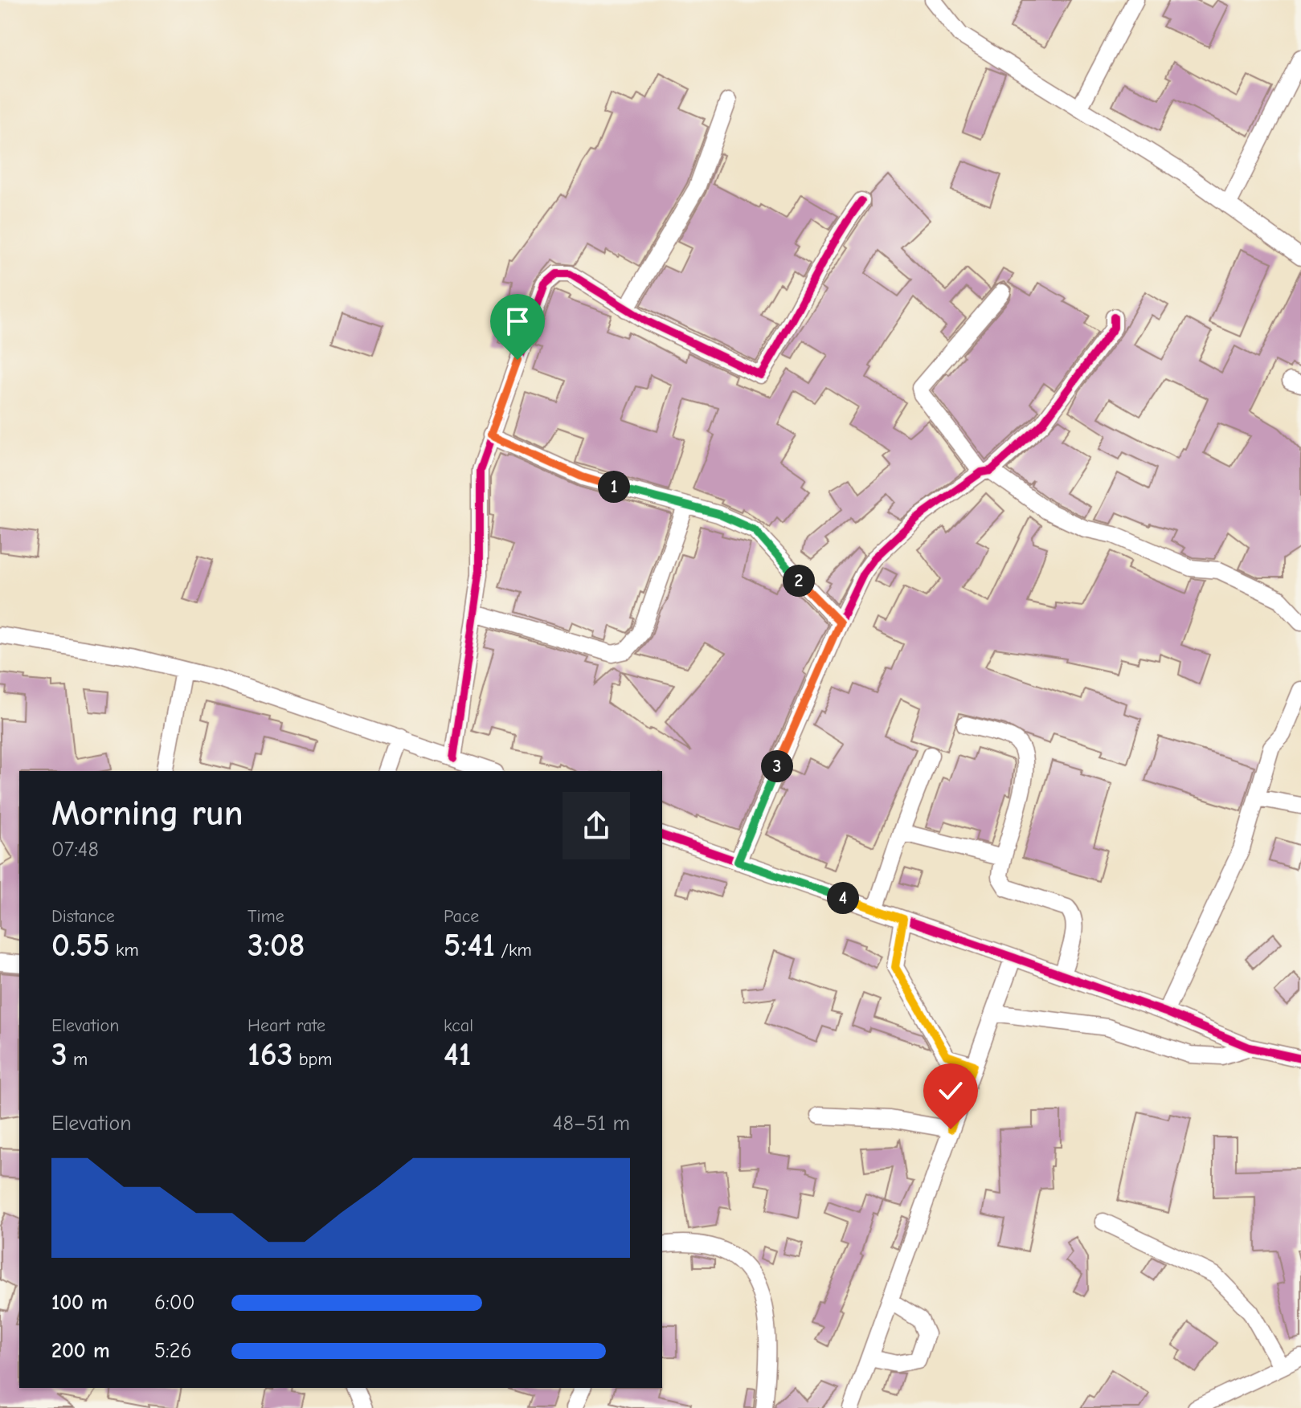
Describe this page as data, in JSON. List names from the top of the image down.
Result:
{
  "page": {
    "pins": [
      "1",
      "2",
      "3",
      "4"
    ],
    "heading": ["Morning run", "07:48"],
    "stats": [
      ["Distance", "0.55 km"],
      ["Time", "3:08"],
      ["Pace", "5:41 /km"],
      ["Elevation", "3 m"],
      ["Heart rate", "163 bpm"],
      ["kcal", "41"]
    ],
    "chart": ["Elevation", "48–51 m"],
    "list": [
      {
        "name": "100 m",
        "note": "6:00"
      },
      {
        "name": "200 m",
        "note": "5:26"
      }
    ]
  }
}
